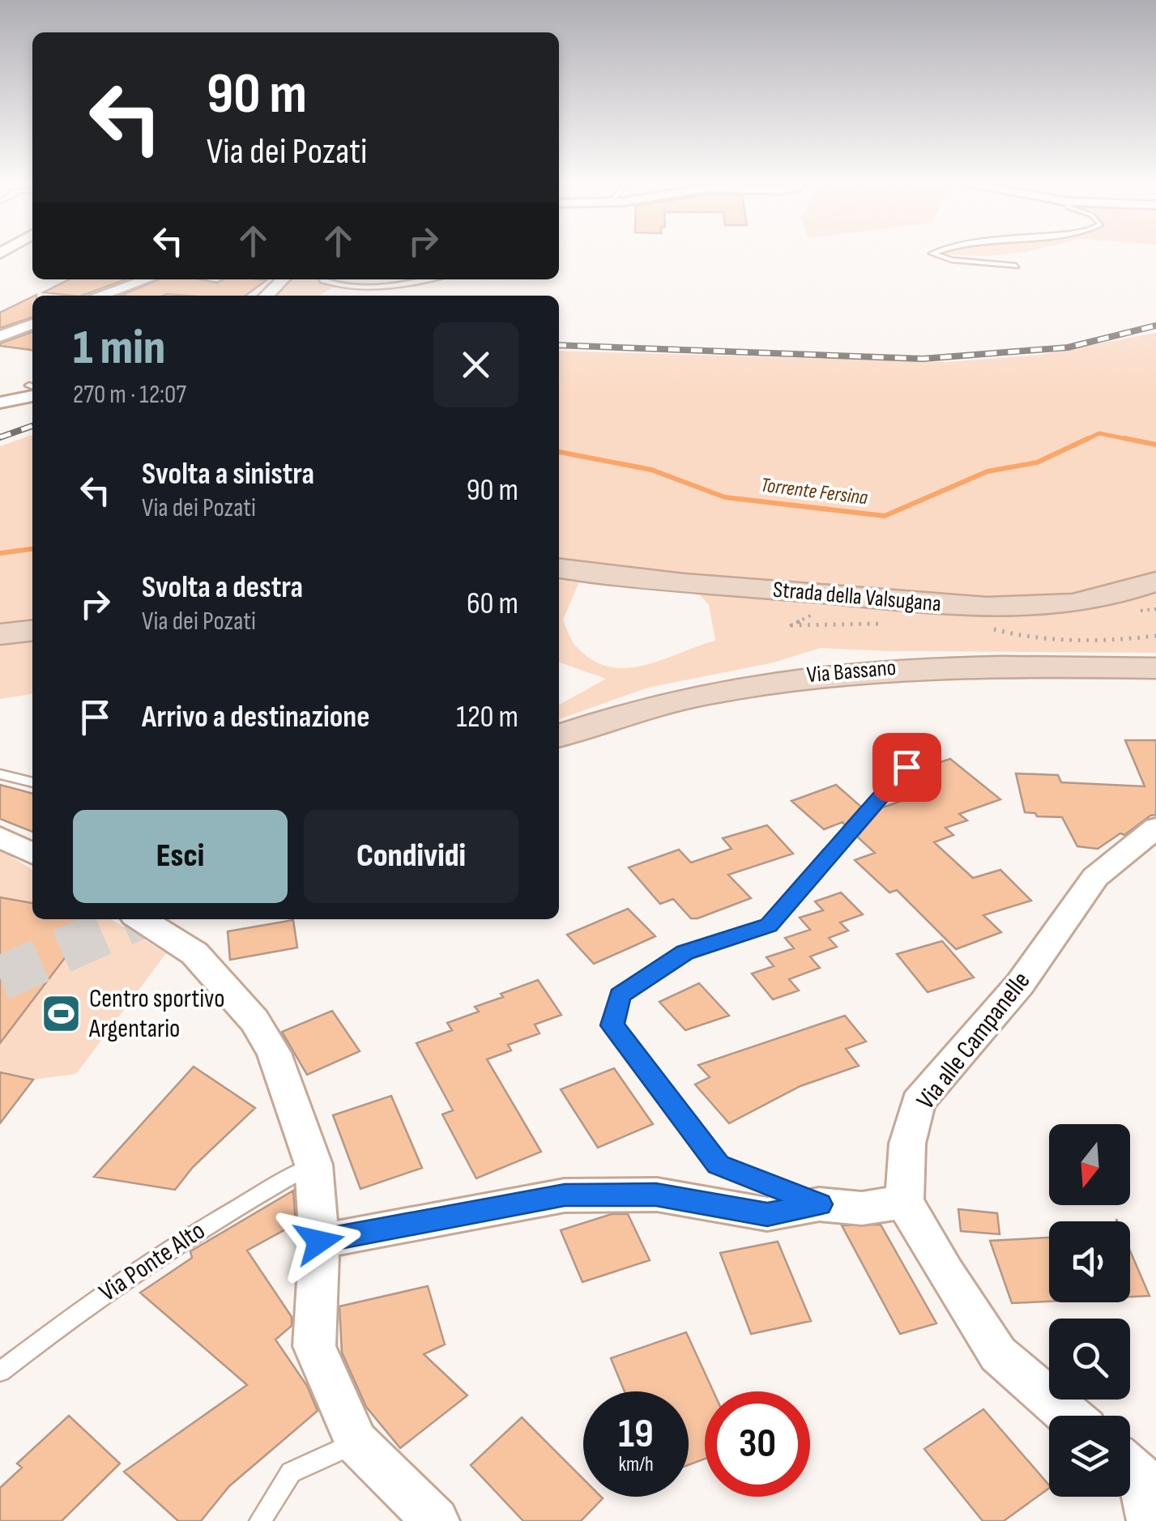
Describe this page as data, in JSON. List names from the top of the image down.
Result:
{
  "streets": {
    "main road": ["Strada della Valsugana", "Via Bassano"],
    "street": ["Via alle Campanelle"],
    "lane": ["Via Ponte Alto"]
  },
  "water": ["Torrente Fersina"],
  "places": {
    "sports": ["Centro sportivo Argentario"]
  },
  "north": "bottom",
  "page": {
    "turn": ["90 m", "Via dei Pozati"],
    "heading": ["1 min", "270 m · 12:07"],
    "list": [
      {
        "name": "Svolta a sinistra",
        "note": "Via dei Pozati",
        "value": "90 m"
      },
      {
        "name": "Svolta a destra",
        "note": "Via dei Pozati",
        "value": "60 m"
      },
      {
        "name": "Arrivo a destinazione",
        "value": "120 m"
      }
    ],
    "buttons": ["Esci", "Condividi"],
    "speed": "19 km/h",
    "limit": "30"
  }
}
